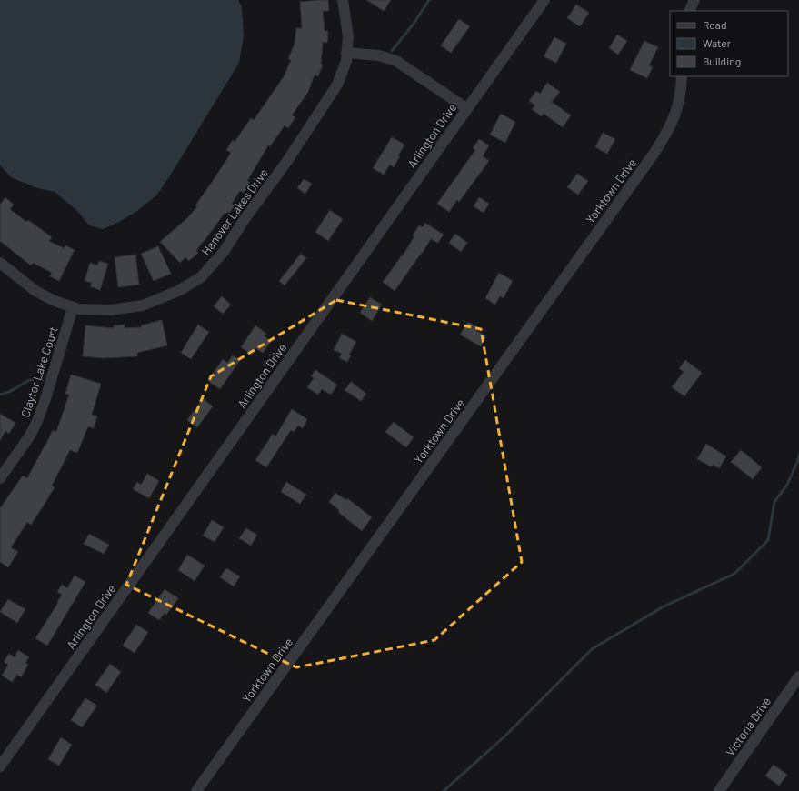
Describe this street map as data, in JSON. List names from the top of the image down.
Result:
{
  "streets": {
    "street": [
      "Arlington Drive",
      "Yorktown Drive",
      "Hanover Lakes Drive",
      "Claytor Lake Court",
      "Victoria Drive"
    ]
  },
  "crossings": [
    ["Hanover Lakes Drive", "Claytor Lake Court"]
  ],
  "legend": ["Road", "Water", "Building"]
}
